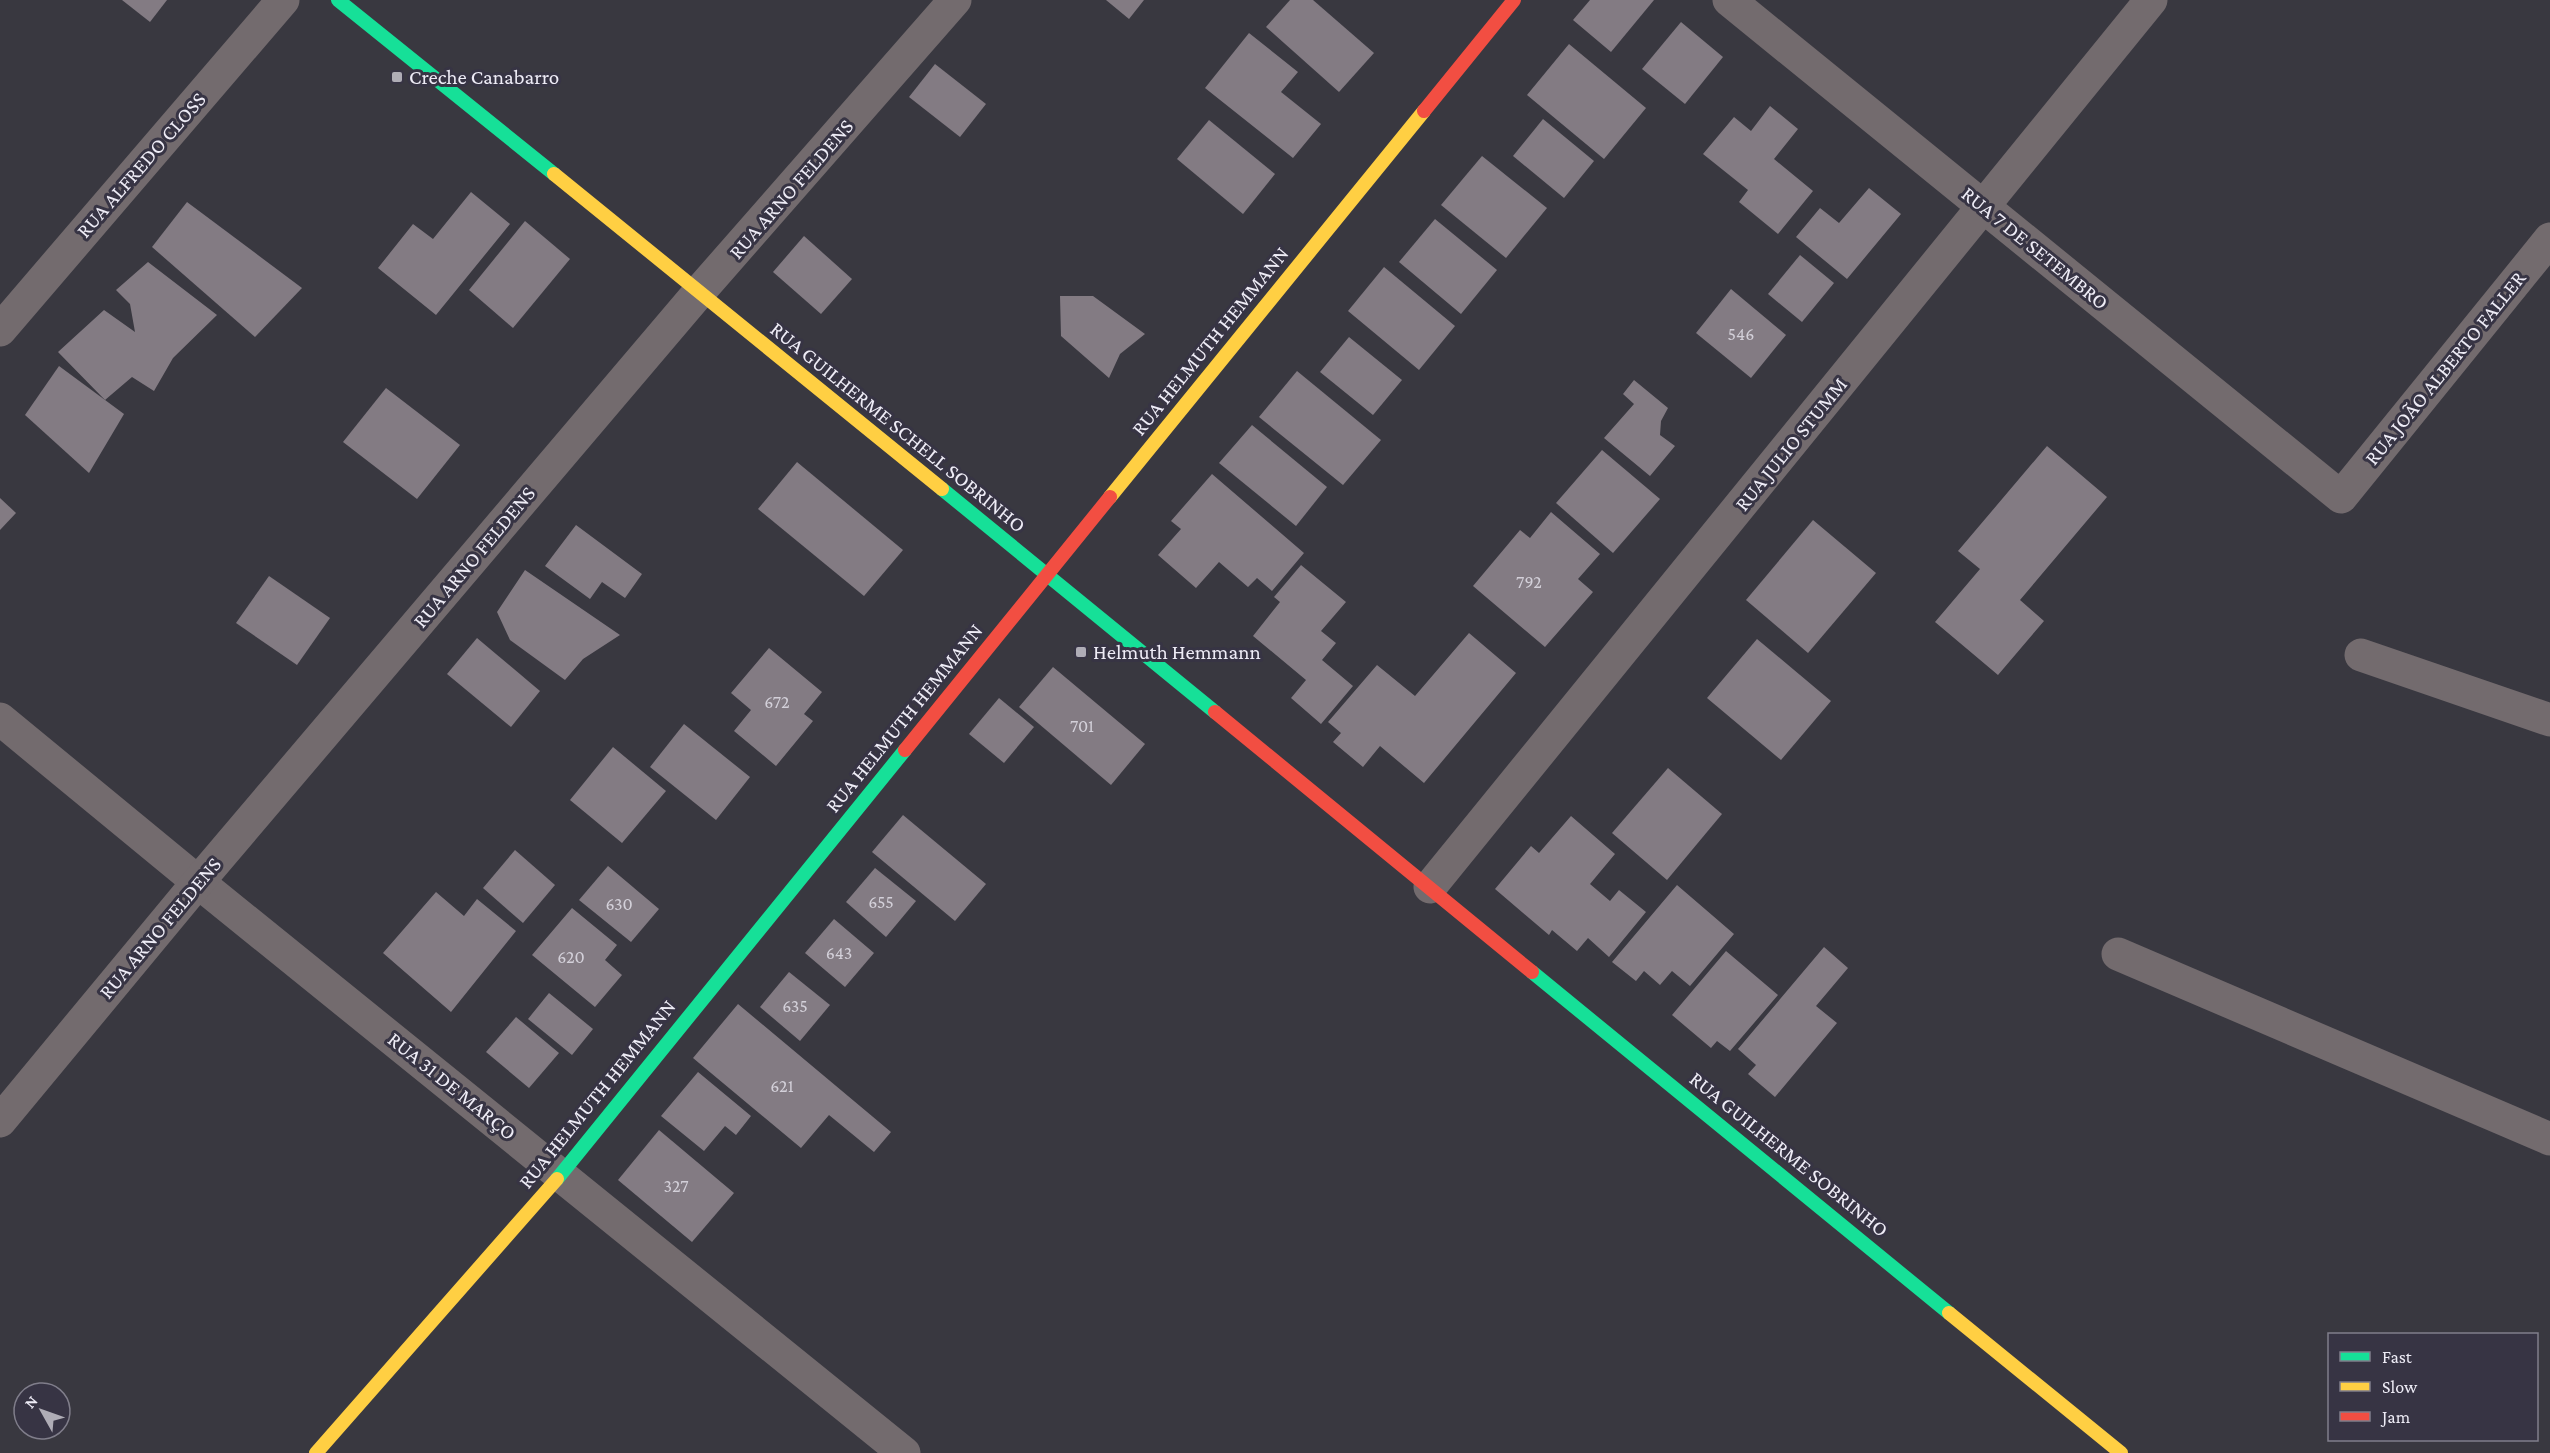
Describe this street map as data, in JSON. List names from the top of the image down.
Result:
{
  "streets": {
    "street": [
      "RUA ALFREDO CLOSS",
      "RUA ARNO FELDENS",
      "RUA 7 DE SETEMBRO",
      "RUA HELMUTH HEMMANN",
      "RUA JOÃO ALBERTO FALLER",
      "RUA GUILHERME SCHELL SOBRINHO",
      "RUA JULIO STUMM",
      "RUA 31 DE MARÇO",
      "RUA GUILHERME SOBRINHO"
    ]
  },
  "crossings": [
    ["RUA ARNO FELDENS", "RUA GUILHERME SCHELL SOBRINHO"],
    ["RUA ARNO FELDENS", "RUA 31 DE MARÇO"],
    ["RUA 7 DE SETEMBRO", "RUA JOÃO ALBERTO FALLER"],
    ["RUA 7 DE SETEMBRO", "RUA JULIO STUMM"],
    ["RUA HELMUTH HEMMANN", "RUA GUILHERME SCHELL SOBRINHO"],
    ["RUA HELMUTH HEMMANN", "RUA 31 DE MARÇO"],
    ["RUA GUILHERME SCHELL SOBRINHO", "RUA JULIO STUMM"],
    ["RUA GUILHERME SCHELL SOBRINHO", "RUA GUILHERME SOBRINHO"],
    ["RUA JULIO STUMM", "RUA GUILHERME SOBRINHO"]
  ],
  "places": {
    "transit": ["Creche Canabarro", "Helmuth Hemmann"]
  },
  "house_numbers": [
    "546",
    "792",
    "672",
    "701",
    "655",
    "630",
    "643",
    "620",
    "635",
    "621",
    "327"
  ],
  "legend": ["Fast", "Slow", "Jam"],
  "north": "top left"
}
